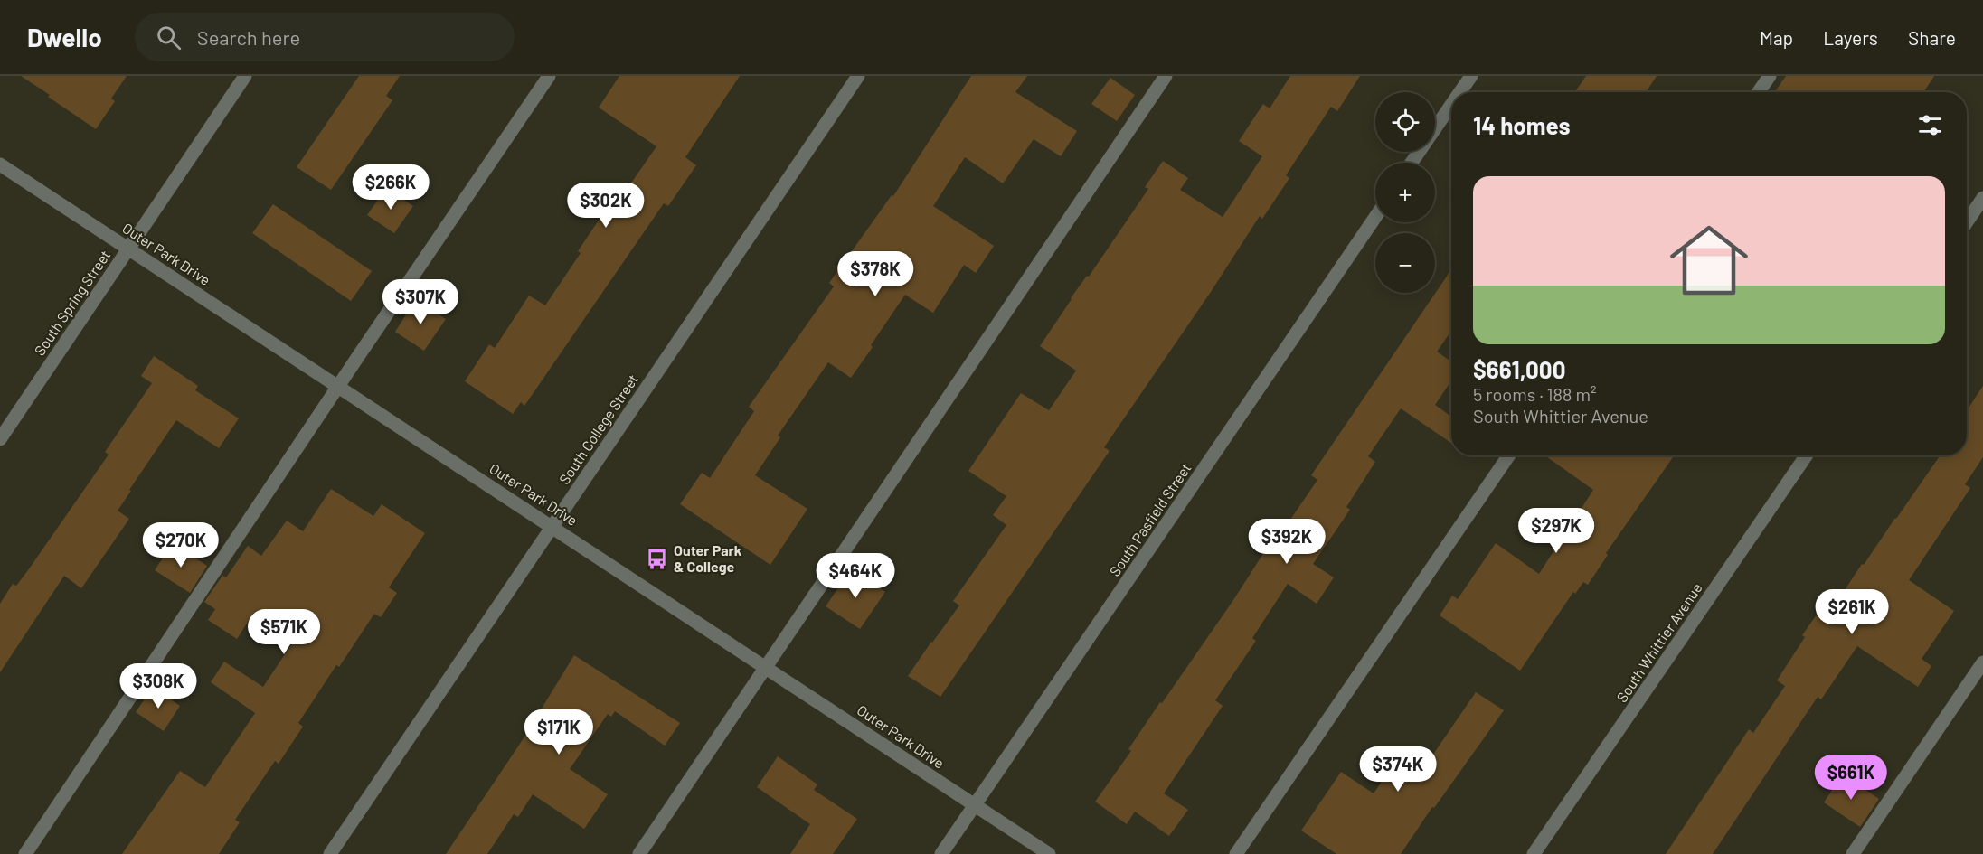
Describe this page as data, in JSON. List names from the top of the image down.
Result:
{
  "streets": {
    "street": [
      "Outer Park Drive",
      "South Spring Street",
      "South College Street",
      "South Pasfield Street",
      "South Whittier Avenue"
    ]
  },
  "crossings": [
    ["Outer Park Drive", "South Spring Street"],
    ["Outer Park Drive", "South College Street"],
    ["Outer Park Drive", "South Pasfield Street"]
  ],
  "places": {
    "bus stop": ["Outer Park & College"]
  },
  "page": {
    "header": "Dwello",
    "search": "Search here",
    "nav": ["Map", "Layers", "Share"],
    "map_buttons": ["+", "−"],
    "heading": "14 homes",
    "list": [
      {
        "name": "$661,000",
        "note": "5 rooms · 188 m² · South Whittier Avenue"
      }
    ],
    "price": [
      "$266K",
      "$302K",
      "$378K",
      "$307K",
      "$297K",
      "$392K",
      "$270K",
      "$464K",
      "$261K",
      "$571K",
      "$308K",
      "$171K",
      "$374K",
      "$661K"
    ]
  }
}
